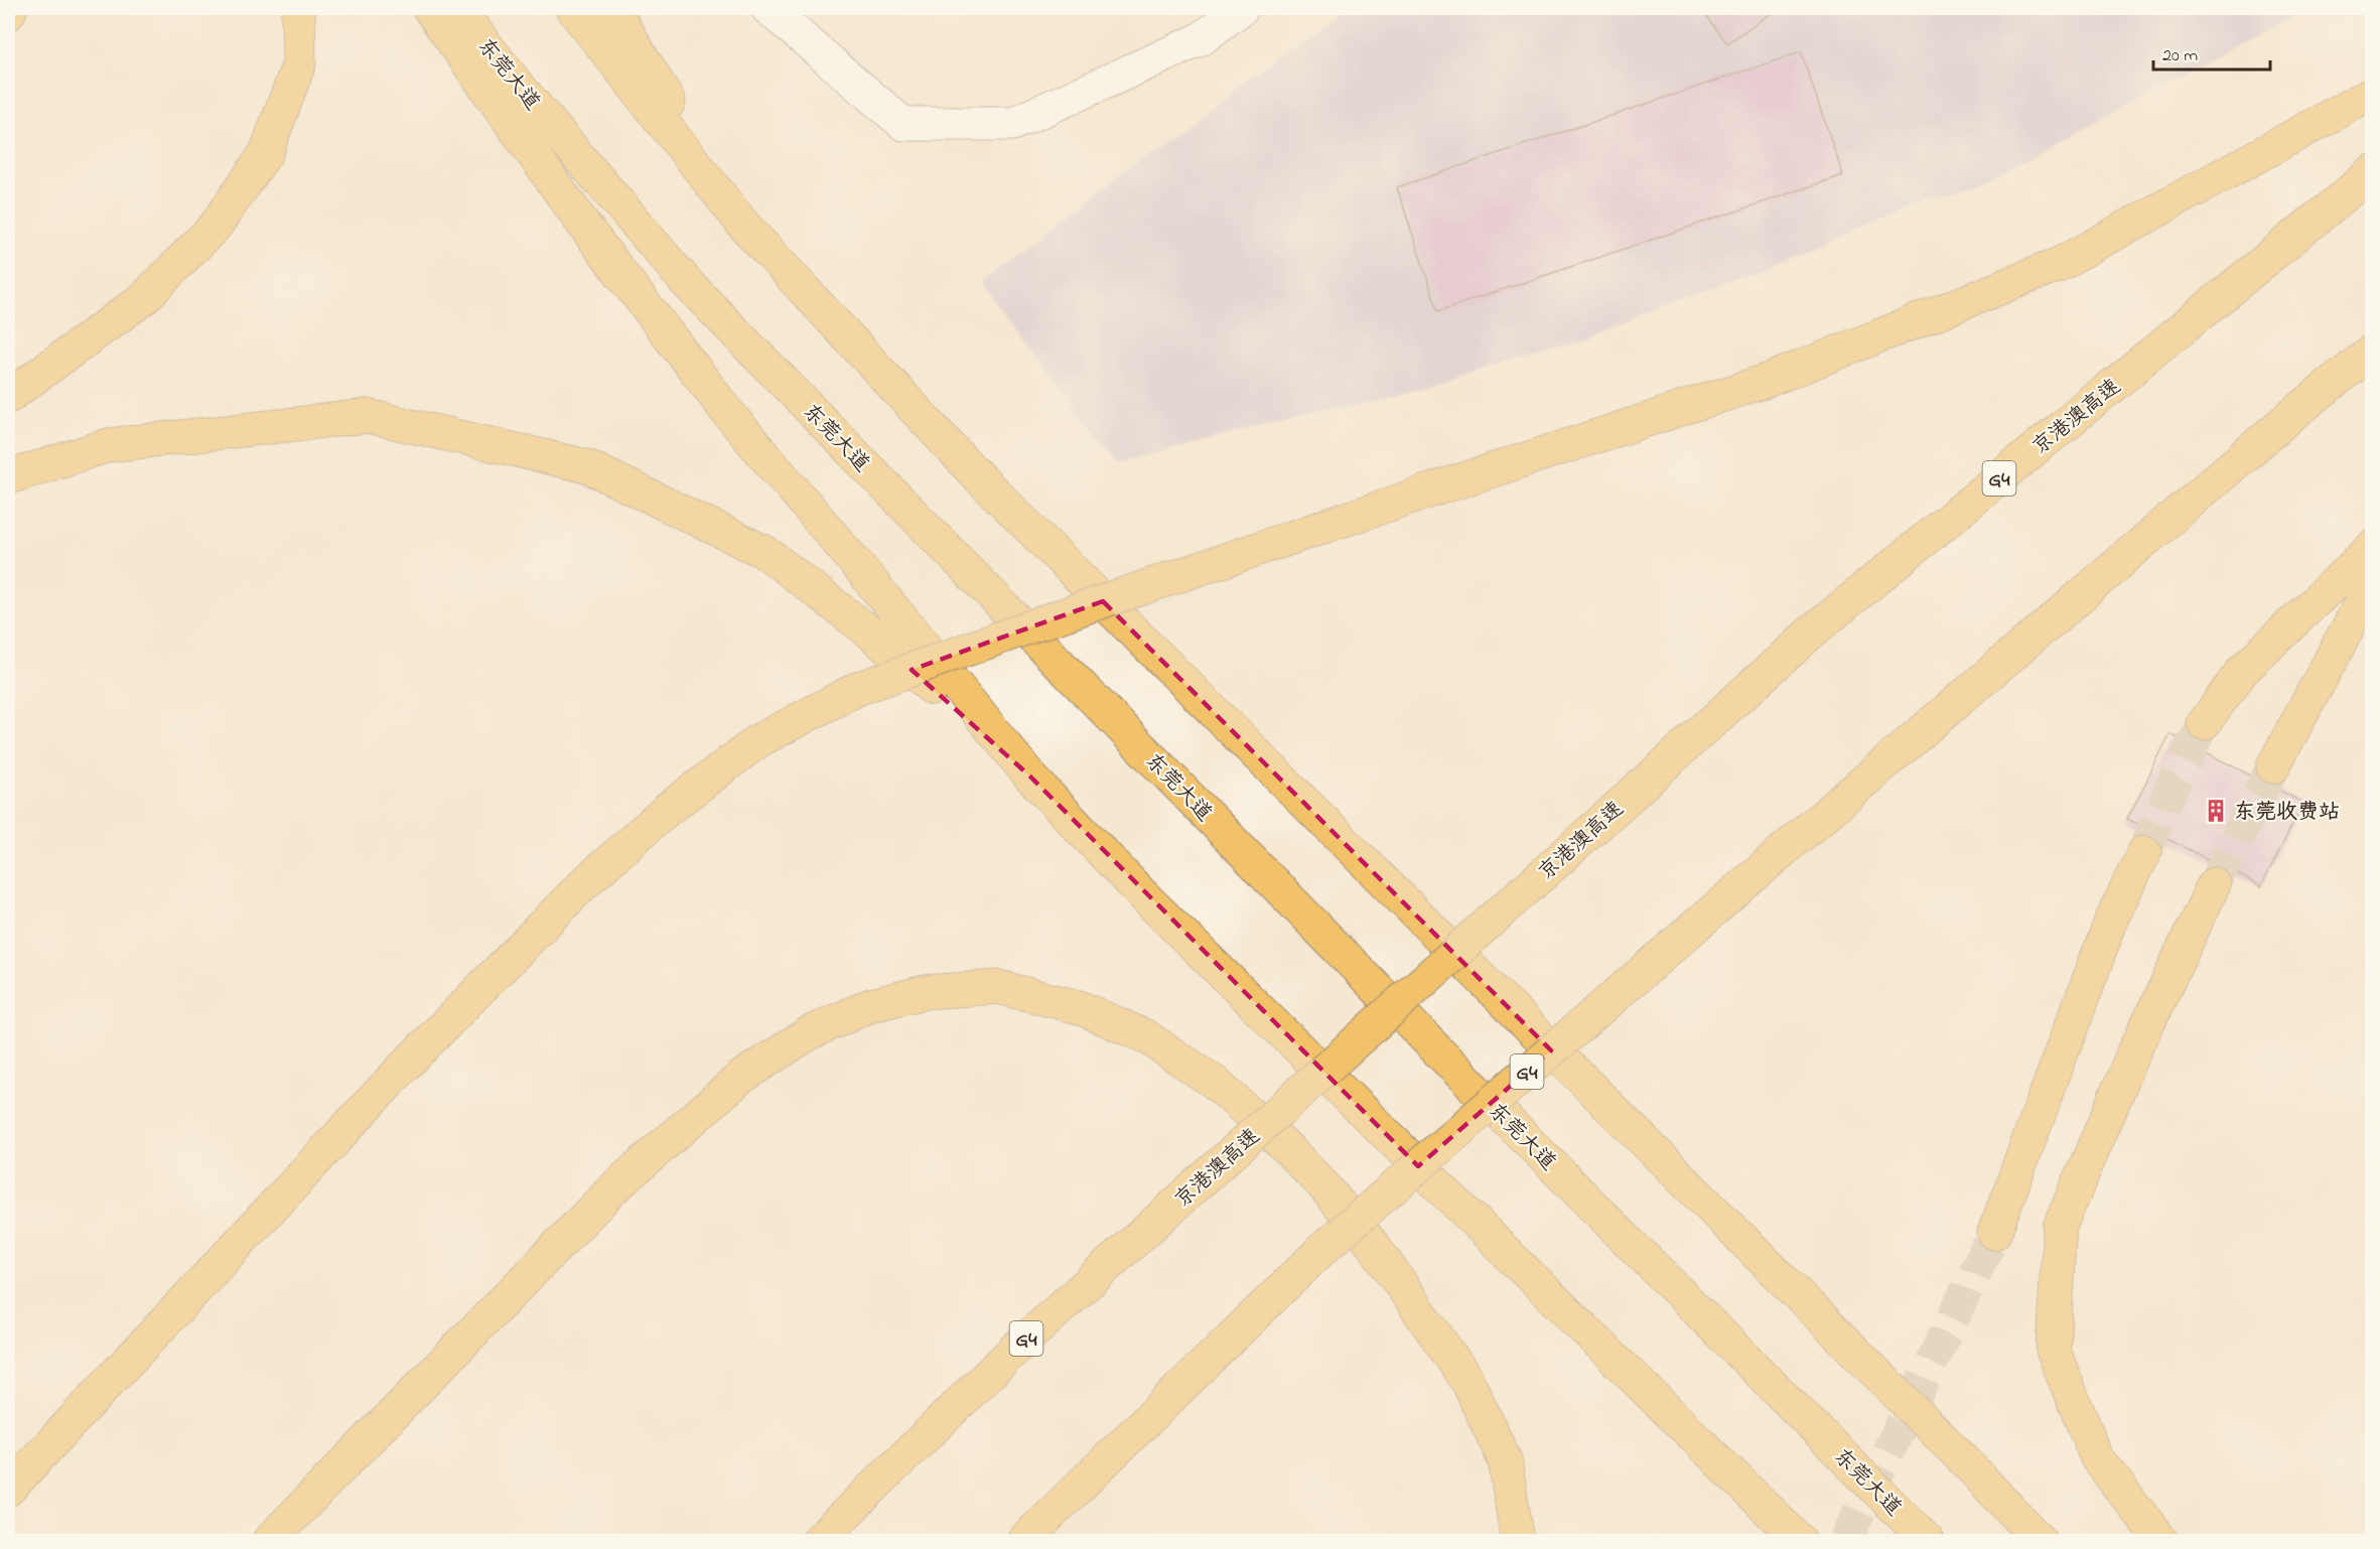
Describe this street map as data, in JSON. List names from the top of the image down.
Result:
{
  "streets": {
    "highway": ["东莞大道", "京港澳高速", "G4"]
  },
  "places": {
    "building": ["东莞收费站"]
  },
  "scale_bar": "20 m"
}
